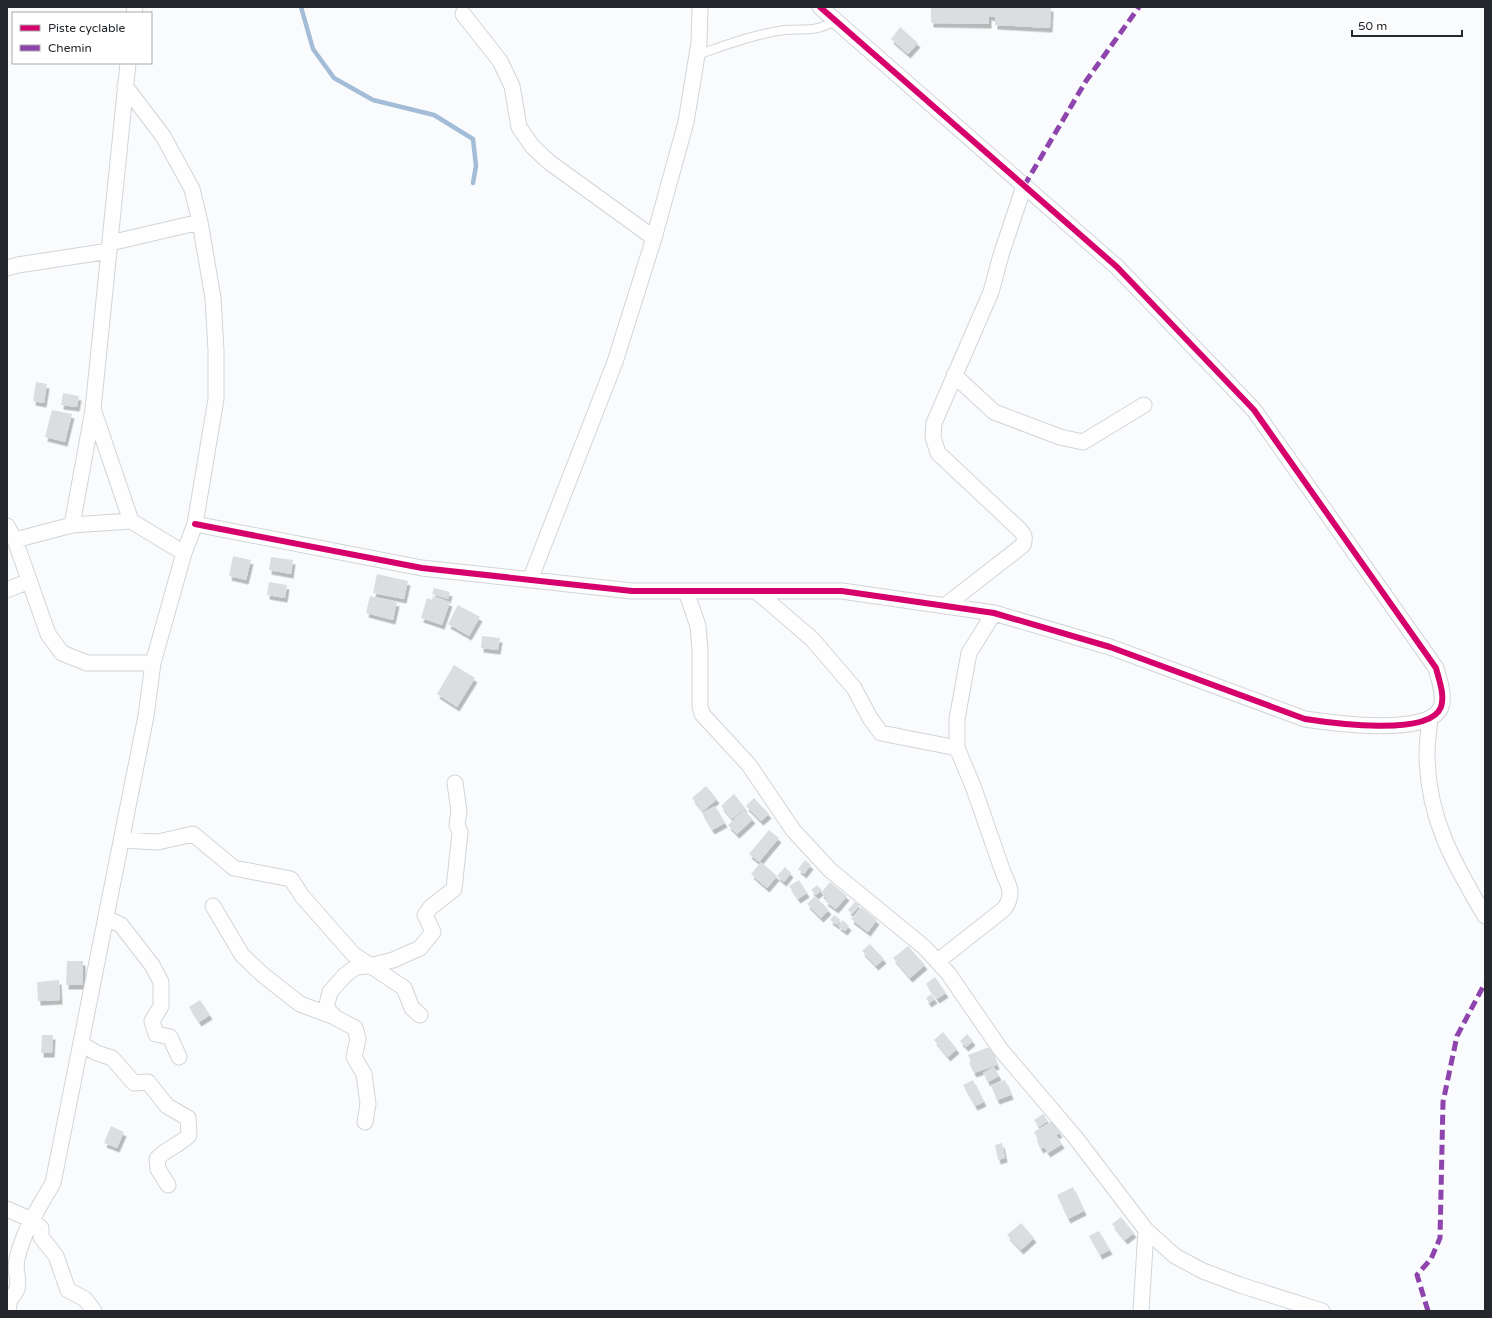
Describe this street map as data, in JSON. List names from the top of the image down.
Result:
{
  "legend": ["Piste cyclable", "Chemin"],
  "scale_bar": "50 m"
}
